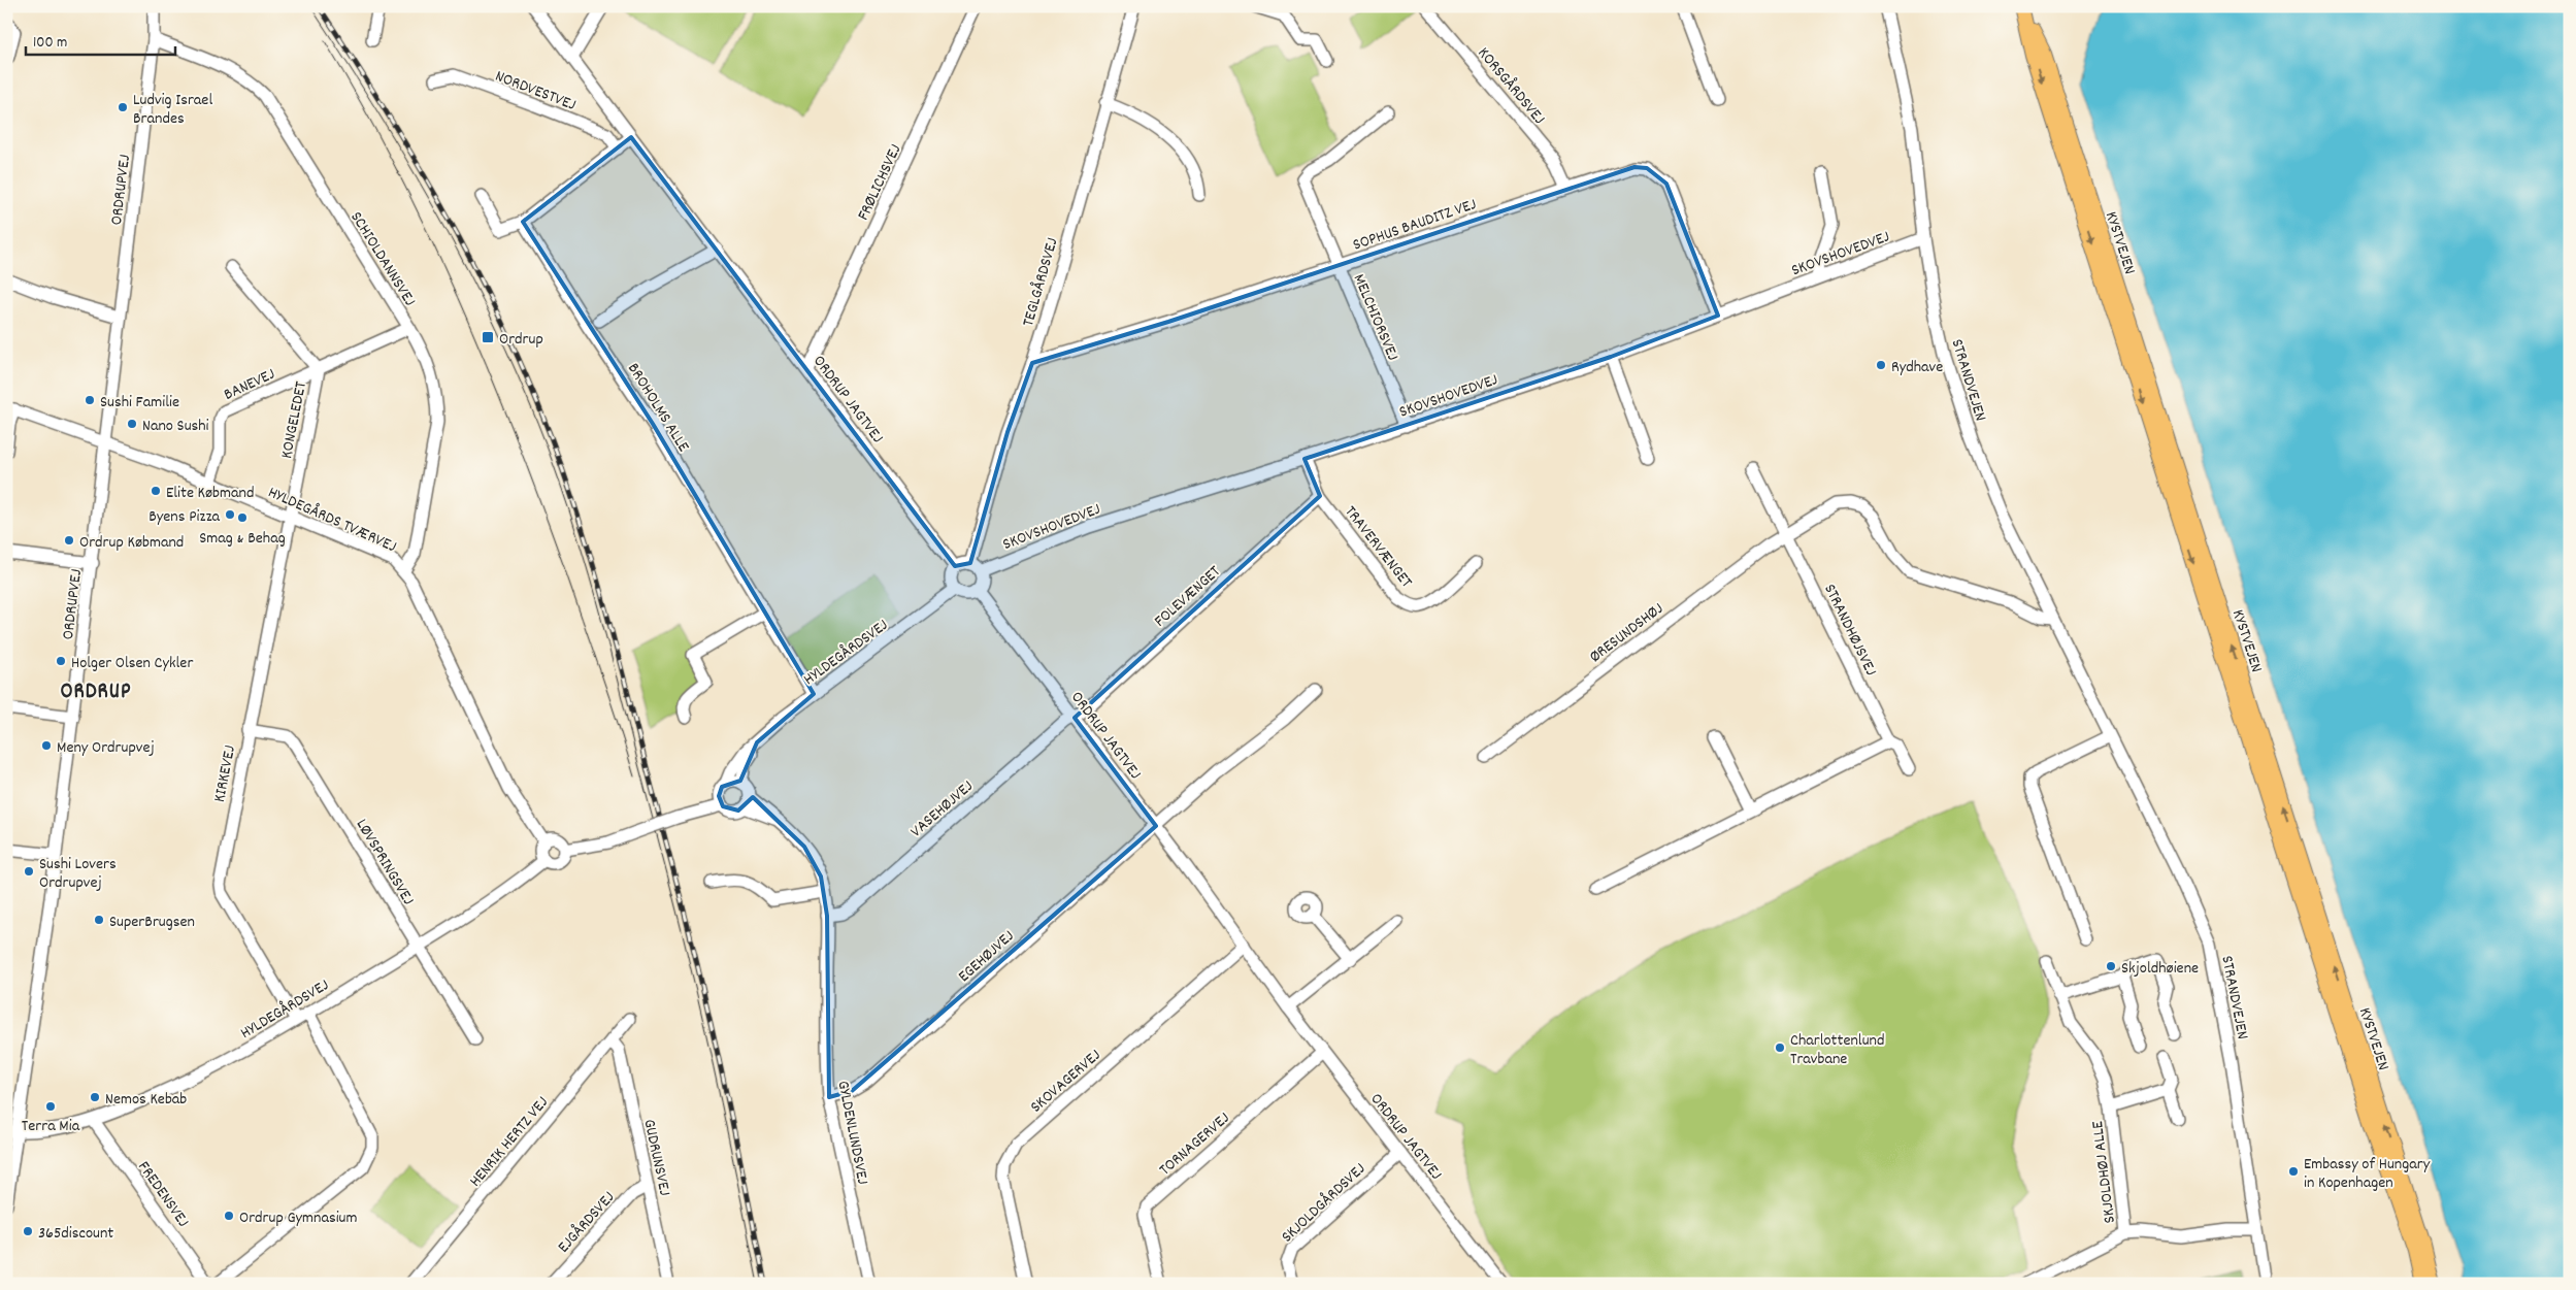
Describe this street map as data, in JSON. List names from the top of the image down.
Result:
{
  "streets": {
    "main road": ["KYSTVEJEN"],
    "street": [
      "KORSGÅRDSVEJ",
      "NORDVESTVEJ",
      "FRØLICHSVEJ",
      "ORDRUPVEJ",
      "SOPHUS BAUDITZ VEJ",
      "SKOVSHOVEDVEJ",
      "SCHIOLDANNSVEJ",
      "TEGLGÅRDSVEJ",
      "MELCHIORSVEJ",
      "STRANDVEJEN",
      "BANEVEJ",
      "ORDRUP JAGTVEJ",
      "BROHOLMS ALLE",
      "KONGELEDET",
      "HYLDEGÅRDS TVÆRVEJ",
      "TRAVERVÆNGET",
      "FOLEVÆNGET",
      "STRANDHØJSVEJ",
      "ØRESUNDSHØJ",
      "HYLDEGÅRDSVEJ",
      "KIRKEVEJ",
      "VASEHØJVEJ",
      "LØVSPRINGSVEJ",
      "EGEHØJVEJ",
      "SKOVAGERVEJ",
      "GYLDENLUNDSVEJ",
      "HENRIK HERTZ VEJ",
      "TORNAGERVEJ",
      "GUDRUNSVEJ",
      "SKJOLDHØJ ALLE",
      "FREDENSVEJ",
      "SKJOLDGÅRDSVEJ",
      "EJGÅRDSVEJ"
    ]
  },
  "crossings": [
    ["KORSGÅRDSVEJ", "SOPHUS BAUDITZ VEJ"],
    ["FRØLICHSVEJ", "ORDRUP JAGTVEJ"],
    ["ORDRUPVEJ", "SCHIOLDANNSVEJ"],
    ["ORDRUPVEJ", "HYLDEGÅRDS TVÆRVEJ"],
    ["ORDRUPVEJ", "HYLDEGÅRDSVEJ"],
    ["SOPHUS BAUDITZ VEJ", "SKOVSHOVEDVEJ"],
    ["SOPHUS BAUDITZ VEJ", "TEGLGÅRDSVEJ"],
    ["SOPHUS BAUDITZ VEJ", "MELCHIORSVEJ"],
    ["SKOVSHOVEDVEJ", "TEGLGÅRDSVEJ"],
    ["SKOVSHOVEDVEJ", "MELCHIORSVEJ"],
    ["SKOVSHOVEDVEJ", "STRANDVEJEN"],
    ["SKOVSHOVEDVEJ", "ORDRUP JAGTVEJ"],
    ["SKOVSHOVEDVEJ", "TRAVERVÆNGET"],
    ["SKOVSHOVEDVEJ", "HYLDEGÅRDSVEJ"],
    ["SCHIOLDANNSVEJ", "BANEVEJ"],
    ["SCHIOLDANNSVEJ", "HYLDEGÅRDS TVÆRVEJ"],
    ["TEGLGÅRDSVEJ", "ORDRUP JAGTVEJ"],
    ["TEGLGÅRDSVEJ", "HYLDEGÅRDSVEJ"],
    ["STRANDVEJEN", "ØRESUNDSHØJ"],
    ["BANEVEJ", "KONGELEDET"],
    ["BANEVEJ", "HYLDEGÅRDS TVÆRVEJ"],
    ["ORDRUP JAGTVEJ", "FOLEVÆNGET"],
    ["ORDRUP JAGTVEJ", "HYLDEGÅRDSVEJ"],
    ["ORDRUP JAGTVEJ", "VASEHØJVEJ"],
    ["ORDRUP JAGTVEJ", "EGEHØJVEJ"],
    ["ORDRUP JAGTVEJ", "SKOVAGERVEJ"],
    ["ORDRUP JAGTVEJ", "TORNAGERVEJ"],
    ["ORDRUP JAGTVEJ", "SKJOLDGÅRDSVEJ"],
    ["BROHOLMS ALLE", "HYLDEGÅRDSVEJ"],
    ["KONGELEDET", "HYLDEGÅRDS TVÆRVEJ"],
    ["KONGELEDET", "KIRKEVEJ"],
    ["HYLDEGÅRDS TVÆRVEJ", "HYLDEGÅRDSVEJ"],
    ["HYLDEGÅRDS TVÆRVEJ", "KIRKEVEJ"],
    ["TRAVERVÆNGET", "FOLEVÆNGET"],
    ["FOLEVÆNGET", "VASEHØJVEJ"],
    ["STRANDHØJSVEJ", "ØRESUNDSHØJ"],
    ["HYLDEGÅRDSVEJ", "KIRKEVEJ"],
    ["HYLDEGÅRDSVEJ", "LØVSPRINGSVEJ"],
    ["HYLDEGÅRDSVEJ", "GYLDENLUNDSVEJ"],
    ["HYLDEGÅRDSVEJ", "FREDENSVEJ"],
    ["KIRKEVEJ", "LØVSPRINGSVEJ"],
    ["VASEHØJVEJ", "GYLDENLUNDSVEJ"],
    ["EGEHØJVEJ", "GYLDENLUNDSVEJ"],
    ["HENRIK HERTZ VEJ", "GUDRUNSVEJ"],
    ["GUDRUNSVEJ", "EJGÅRDSVEJ"]
  ],
  "districts": ["ORDRUP"],
  "places": {
    "other": [
      "Ludvig Israel Brandes",
      "Rydhave",
      "Sushi Familie",
      "Nano Sushi",
      "Elite Købmand",
      "Byens Pizza",
      "Smag & Behag",
      "Ordrup Købmand",
      "Holger Olsen Cykler",
      "Meny Ordrupvej",
      "Sushi Lovers Ordrupvej",
      "SuperBrugsen",
      "Skjoldhøiene",
      "Charlottenlund Travbane",
      "Nemos Kebab",
      "Terra Mia",
      "Embassy of Hungary in Kopenhagen",
      "Ordrup Gymnasium",
      "365discount"
    ],
    "transit": ["Ordrup"]
  },
  "scale_bar": "100 m"
}
